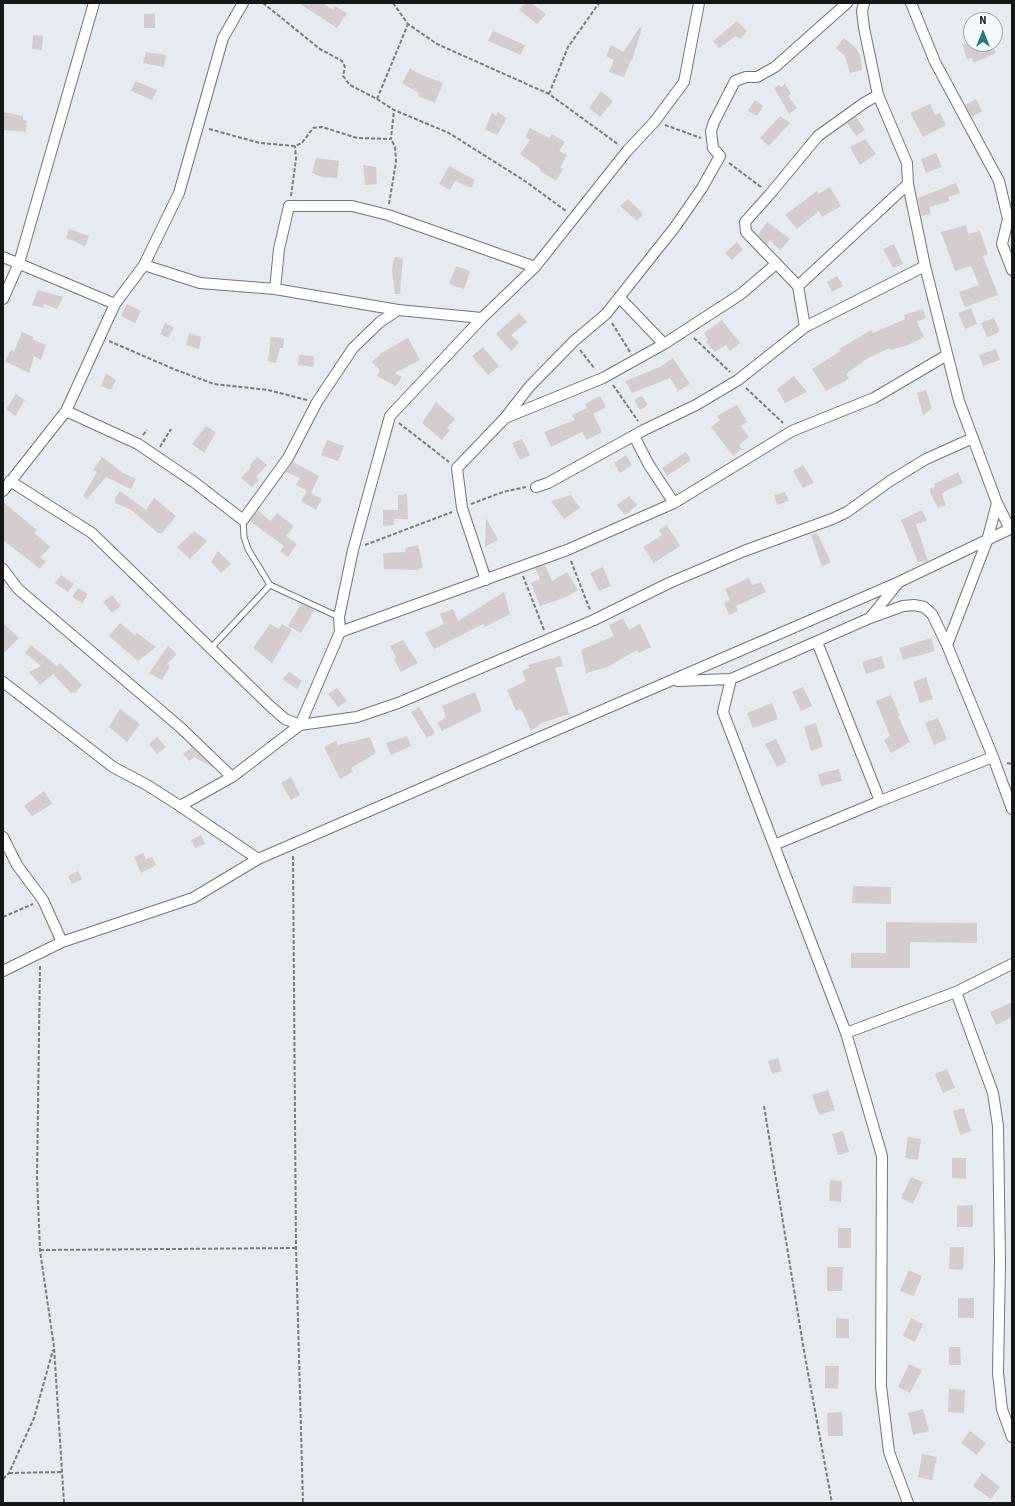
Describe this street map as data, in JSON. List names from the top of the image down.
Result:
{
  "north": "top"
}
